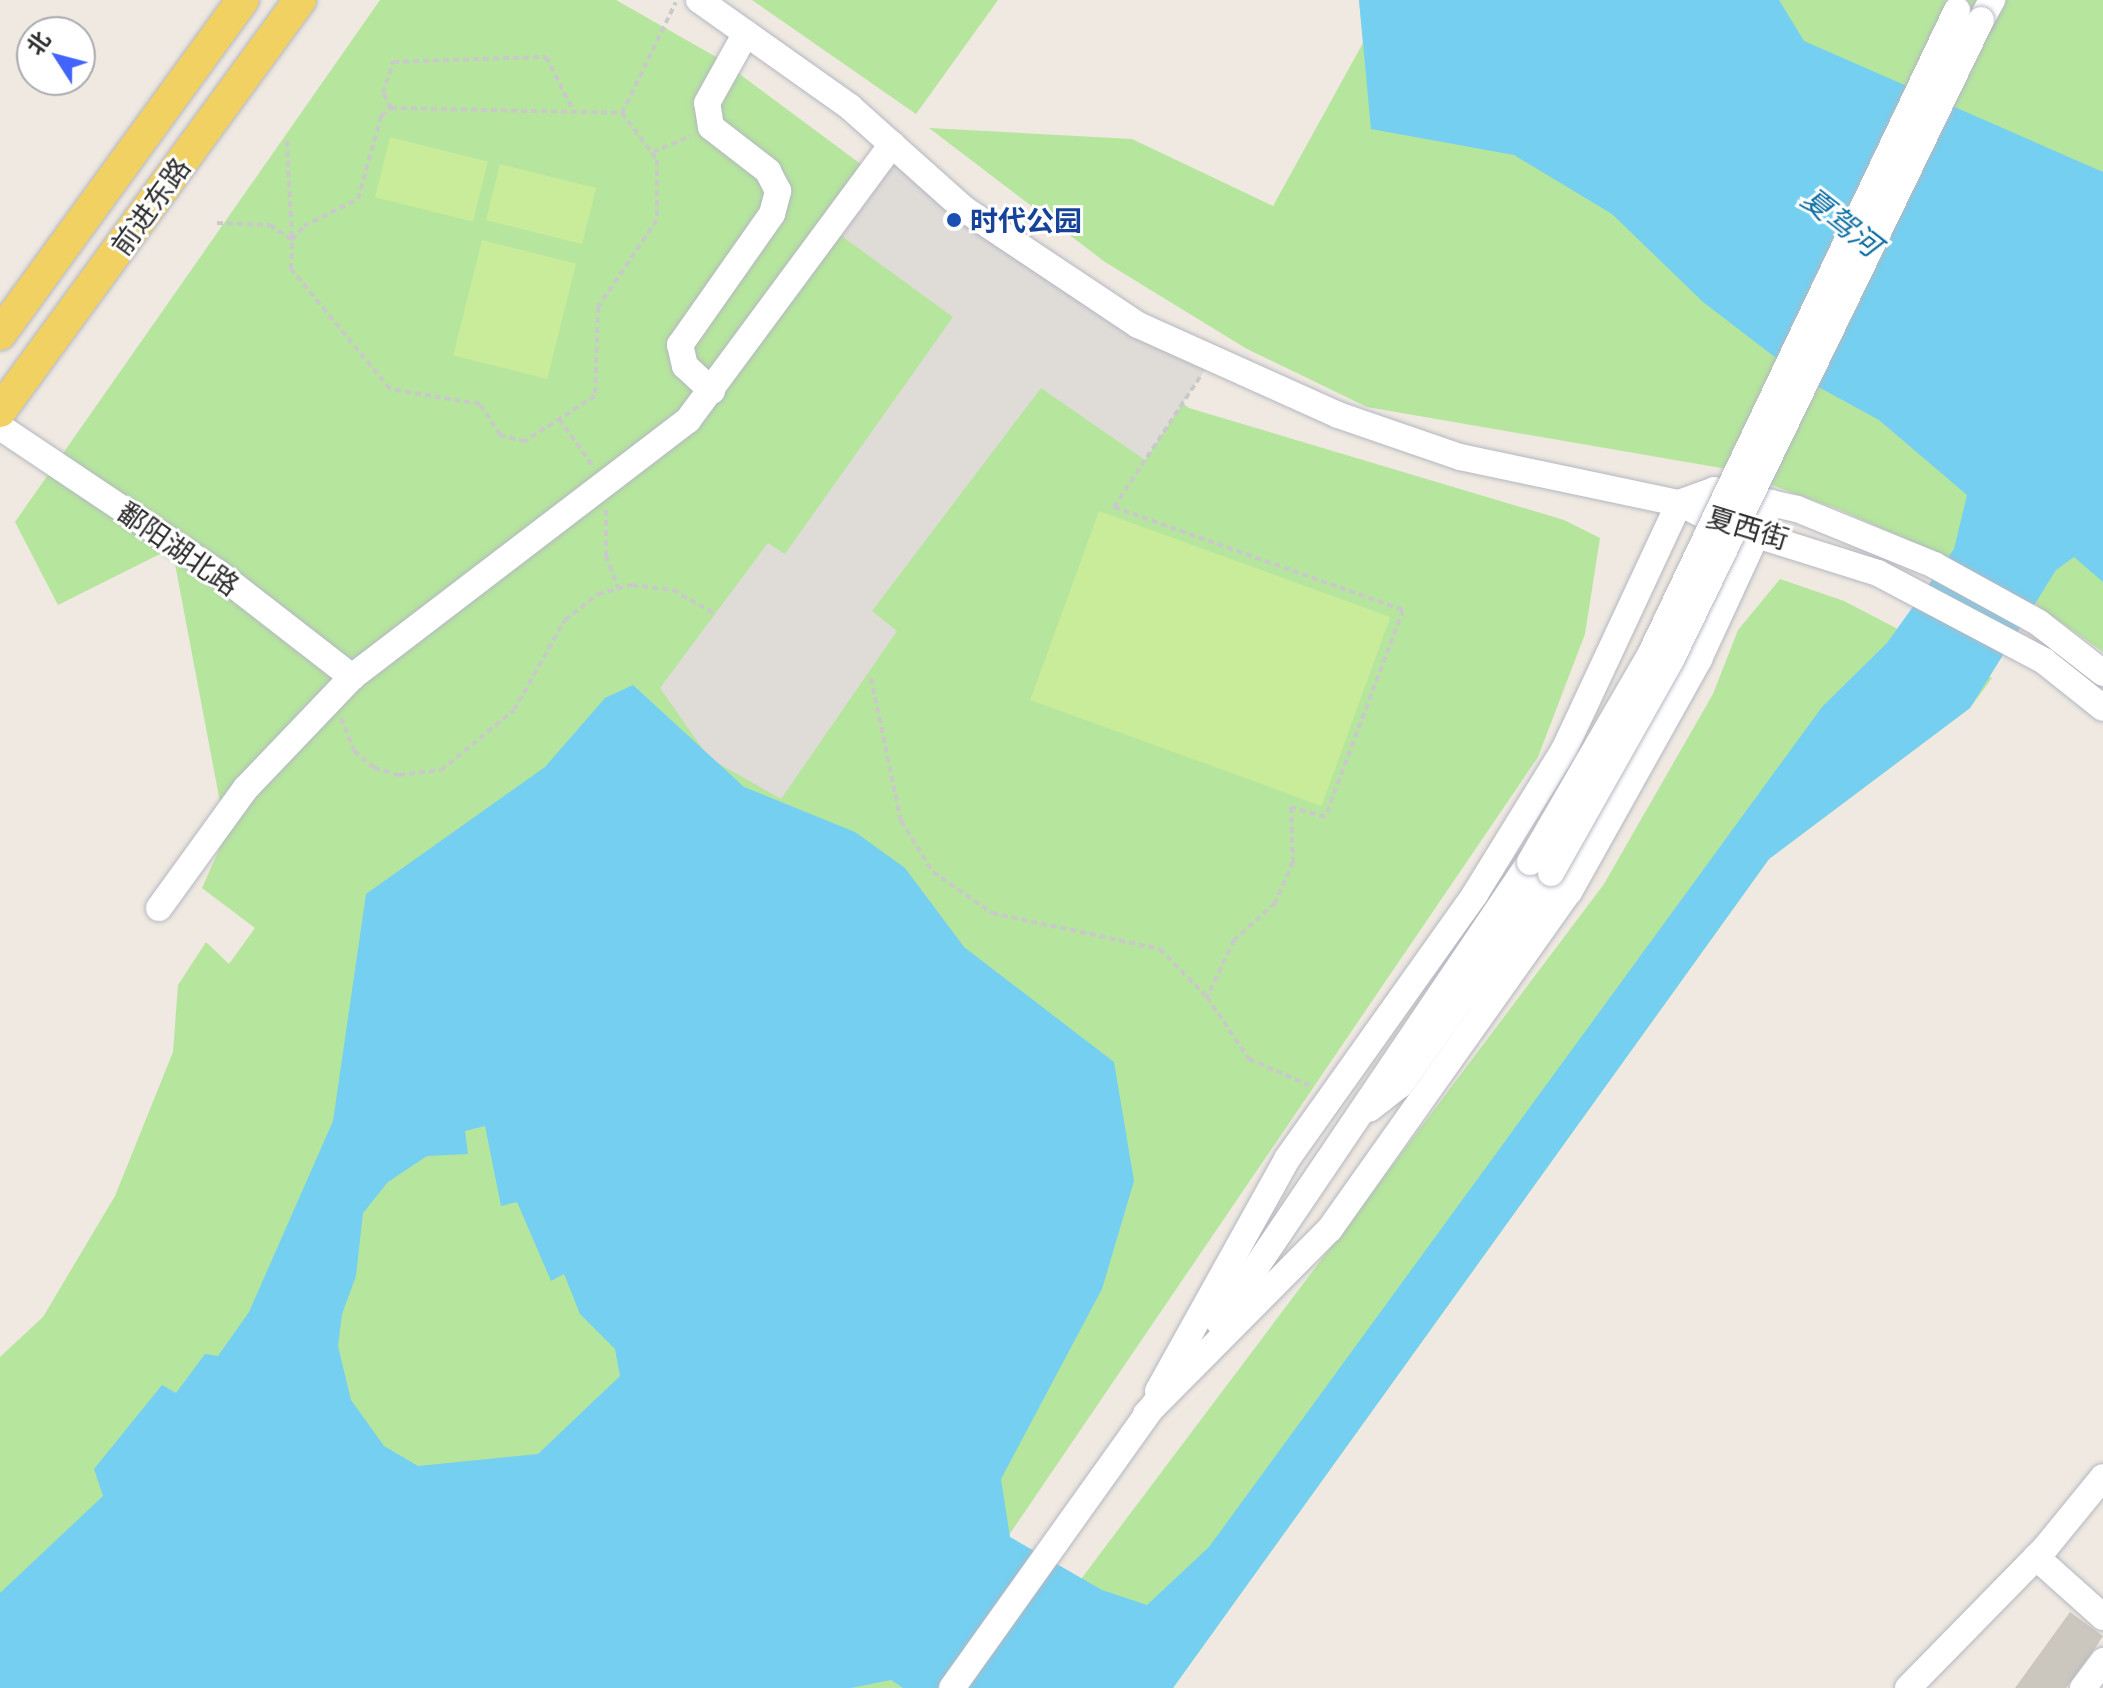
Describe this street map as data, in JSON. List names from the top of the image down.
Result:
{
  "streets": {
    "main road": ["前进东路"],
    "street": ["夏西街", "鄱阳湖北路"]
  },
  "water": ["夏驾河"],
  "places": ["时代公园"],
  "north": "top left"
}
